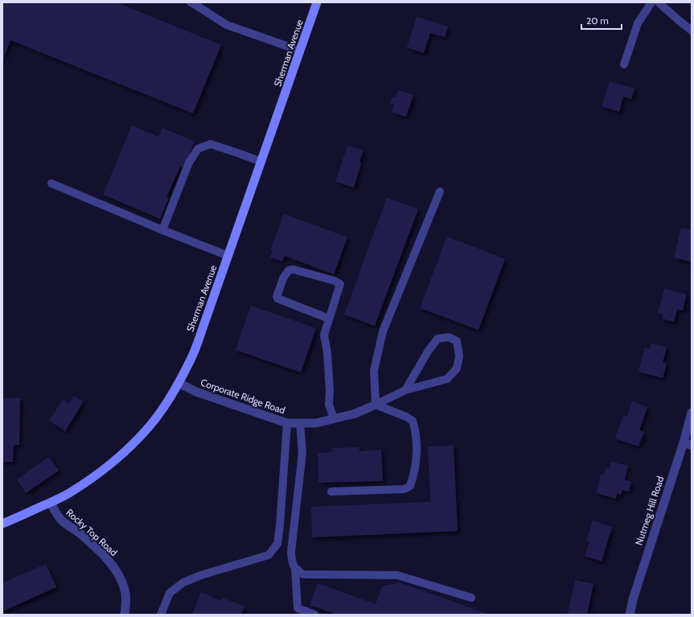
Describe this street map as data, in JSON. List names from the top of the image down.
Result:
{
  "streets": {
    "main road": ["Sherman Avenue"],
    "street": ["Corporate Ridge Road", "Nutmeg Hill Road", "Rocky Top Road"]
  },
  "crossings": [
    ["Sherman Avenue", "Corporate Ridge Road"],
    ["Sherman Avenue", "Rocky Top Road"]
  ],
  "scale_bar": "20 m"
}
